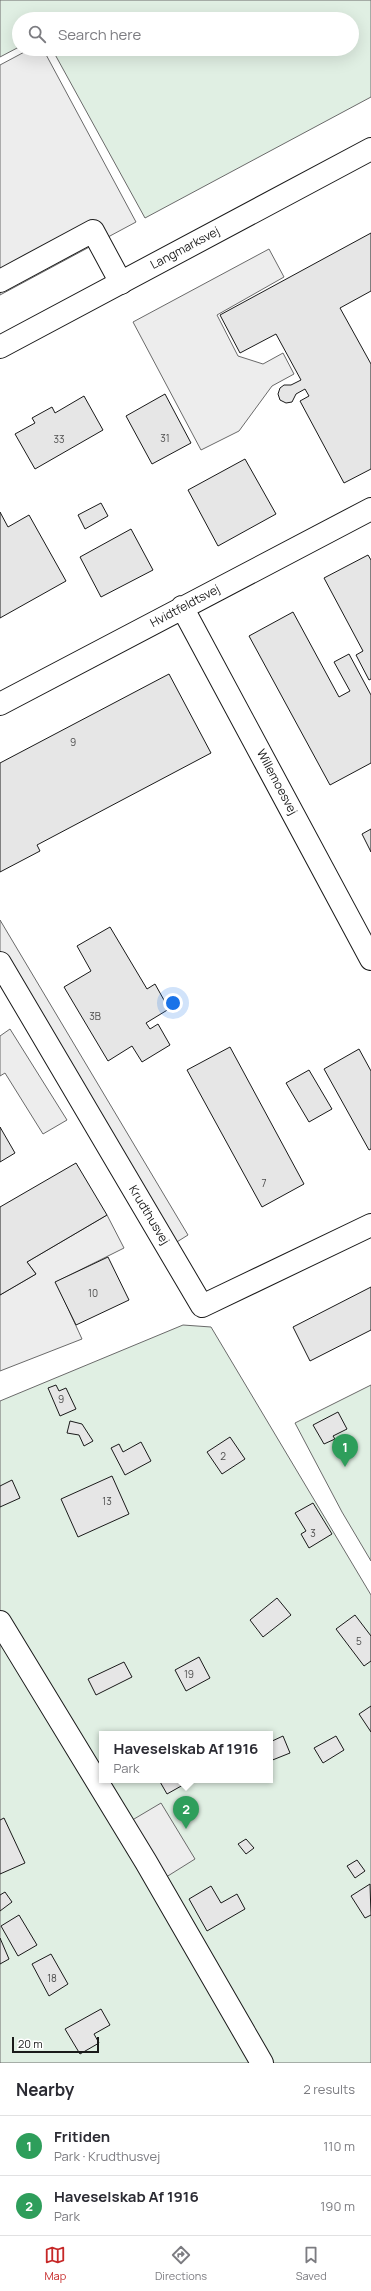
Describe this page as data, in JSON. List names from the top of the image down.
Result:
{
  "streets": {
    "street": [
      "Langmarksvej",
      "Hvidtfeldtsvej",
      "Willemoesvej",
      "Krudthusvej"
    ]
  },
  "crossings": [
    ["Hvidtfeldtsvej", "Willemoesvej"]
  ],
  "house_numbers": [
    "31",
    "33",
    "9",
    "3B",
    "7",
    "10",
    "9",
    "2",
    "13",
    "3",
    "5",
    "19",
    "18"
  ],
  "scale_bar": "20 m",
  "page": {
    "search": "Search here",
    "pins": ["1", "2"],
    "popup": ["Haveselskab Af 1916", "Park"],
    "scale": "20 m",
    "heading": ["Nearby", "2 results"],
    "list": [
      {
        "mark": "1",
        "name": "Fritiden",
        "note": "Park · Krudthusvej",
        "value": "110 m"
      },
      {
        "mark": "2",
        "name": "Haveselskab Af 1916",
        "note": "Park",
        "value": "190 m"
      }
    ],
    "nav": ["Map", "Directions", "Saved"]
  }
}
